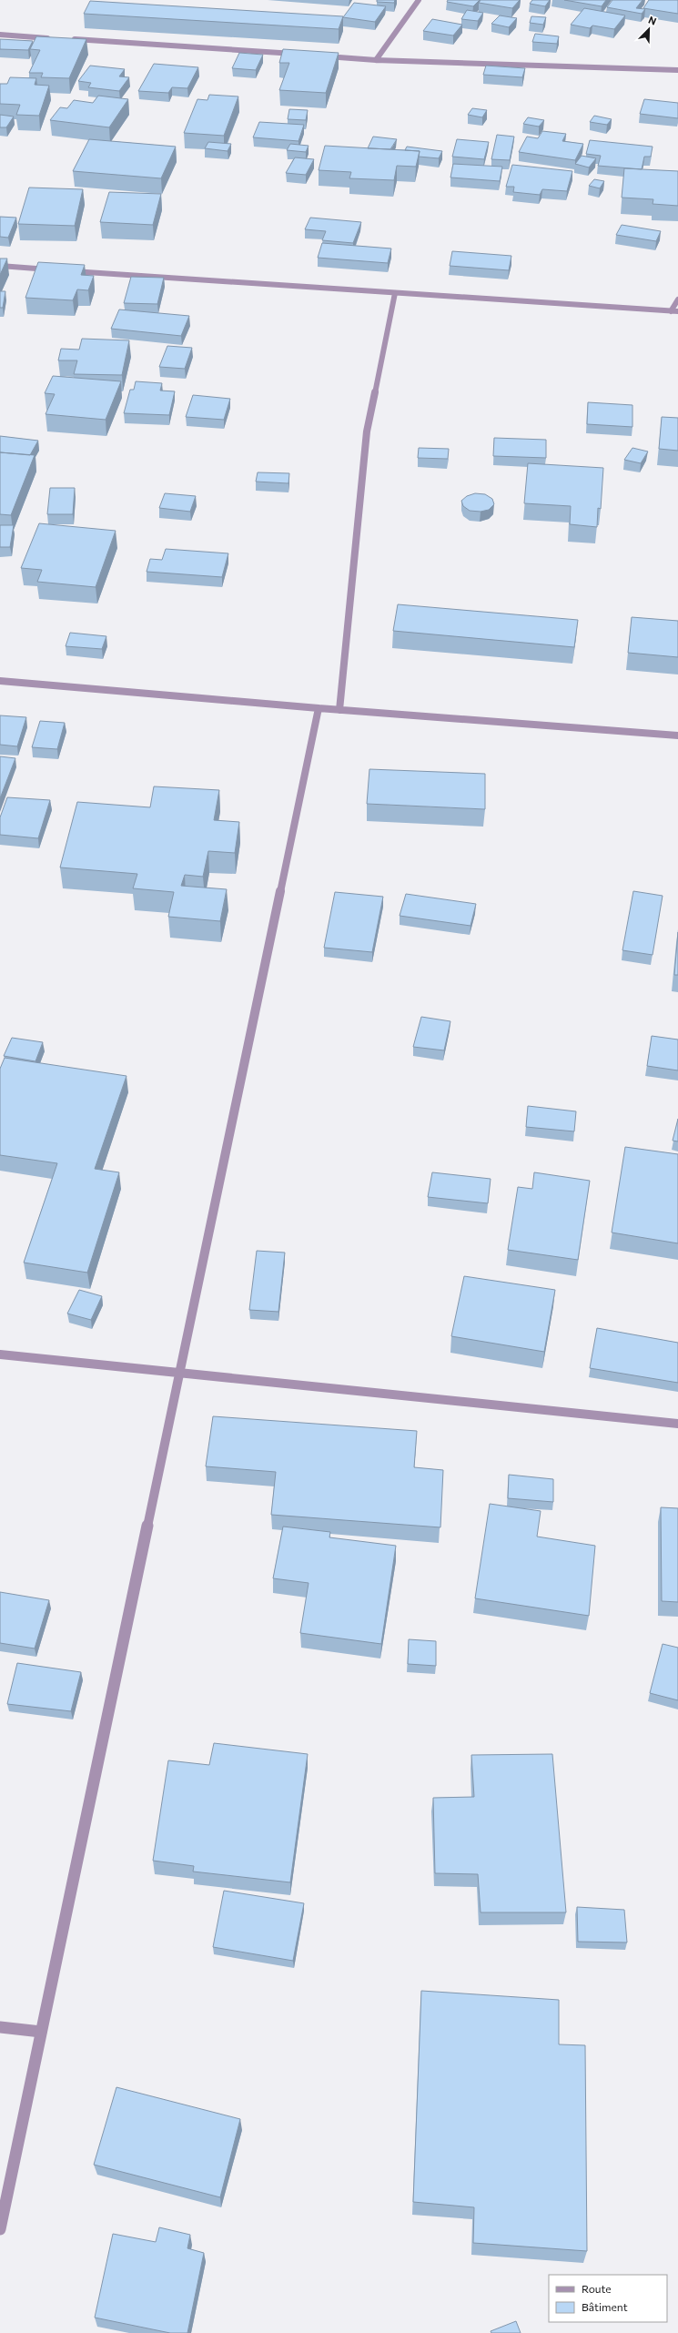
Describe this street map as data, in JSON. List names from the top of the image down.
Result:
{
  "legend": ["Route", "Bâtiment"],
  "north": "top right"
}
